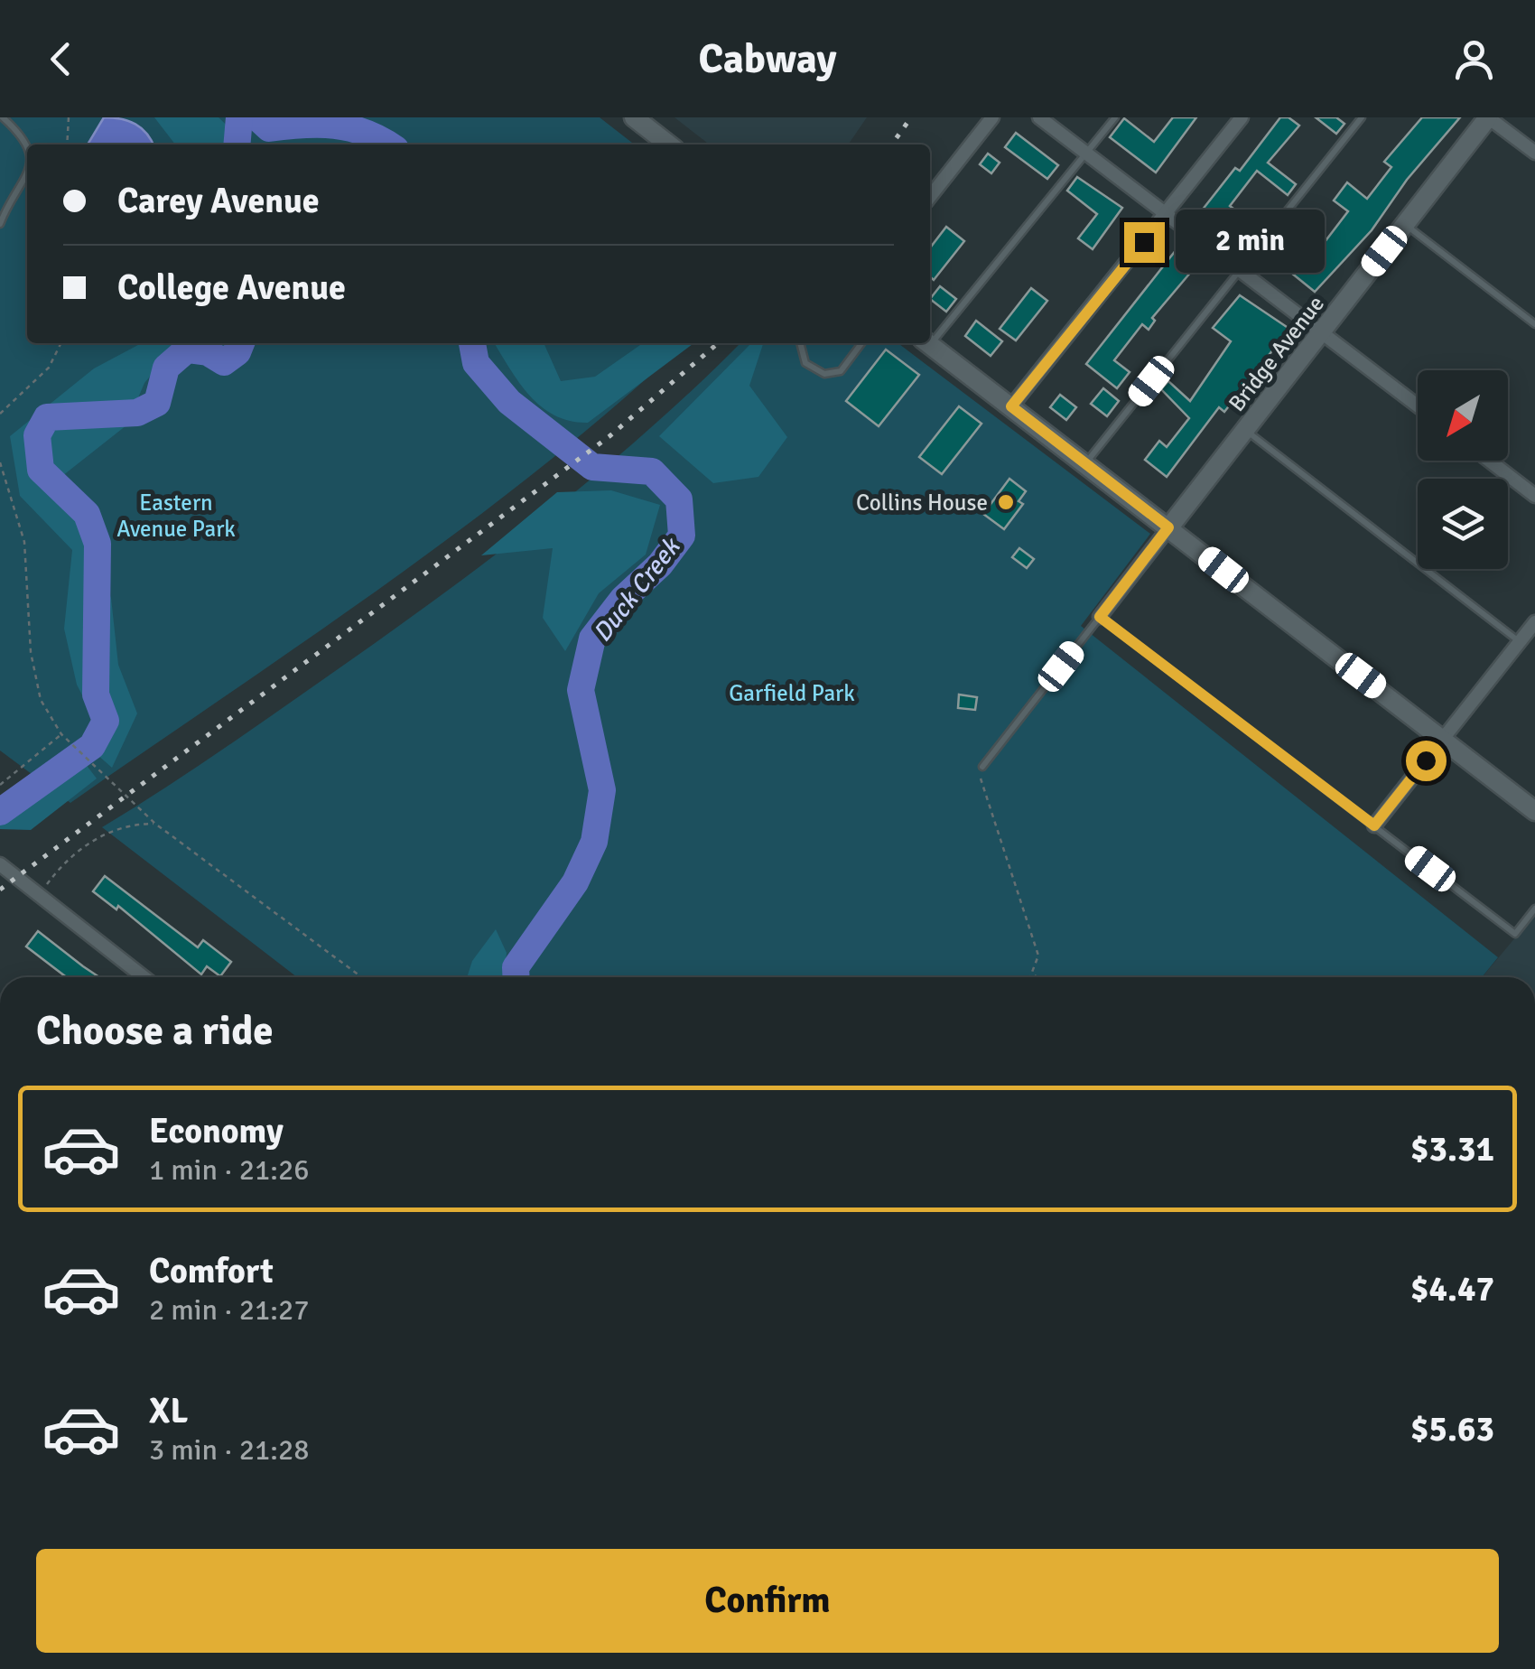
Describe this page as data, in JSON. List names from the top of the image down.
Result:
{
  "streets": {
    "street": ["Bridge Avenue"]
  },
  "water": ["Duck Creek"],
  "parks": ["Eastern Avenue Park", "Garfield Park"],
  "places": ["Collins House"],
  "north": "bottom left",
  "page": {
    "header": "Cabway",
    "banner": ["Carey Avenue", "College Avenue"],
    "bubble": "2 min",
    "heading": "Choose a ride",
    "list": [
      {
        "name": "Economy",
        "note": "1 min · 21:26",
        "value": "$3.31"
      },
      {
        "name": "Comfort",
        "note": "2 min · 21:27",
        "value": "$4.47"
      },
      {
        "name": "XL",
        "note": "3 min · 21:28",
        "value": "$5.63"
      }
    ],
    "buttons": "Confirm"
  }
}
